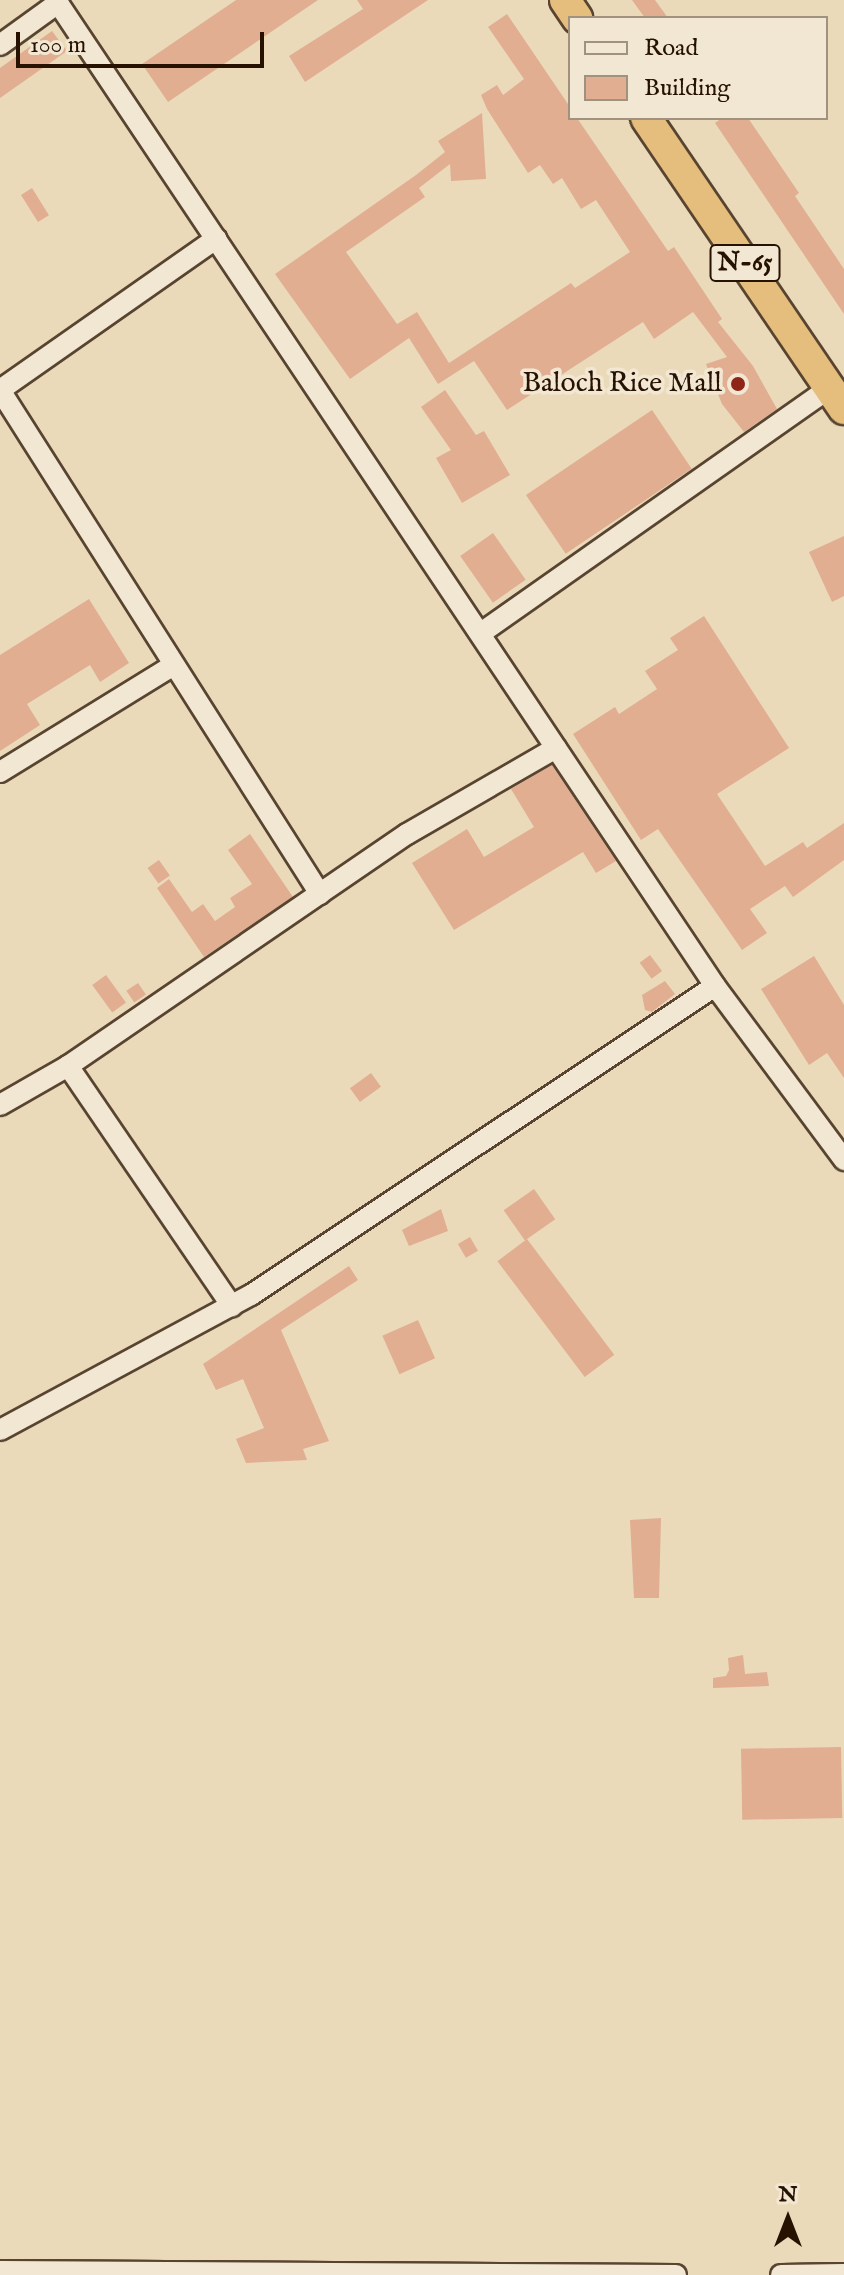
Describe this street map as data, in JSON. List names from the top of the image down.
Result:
{
  "streets": {
    "highway": ["N-65"]
  },
  "places": ["Baloch Rice Mall"],
  "legend": ["Road", "Building"],
  "scale_bar": "100 m",
  "north": "top"
}
